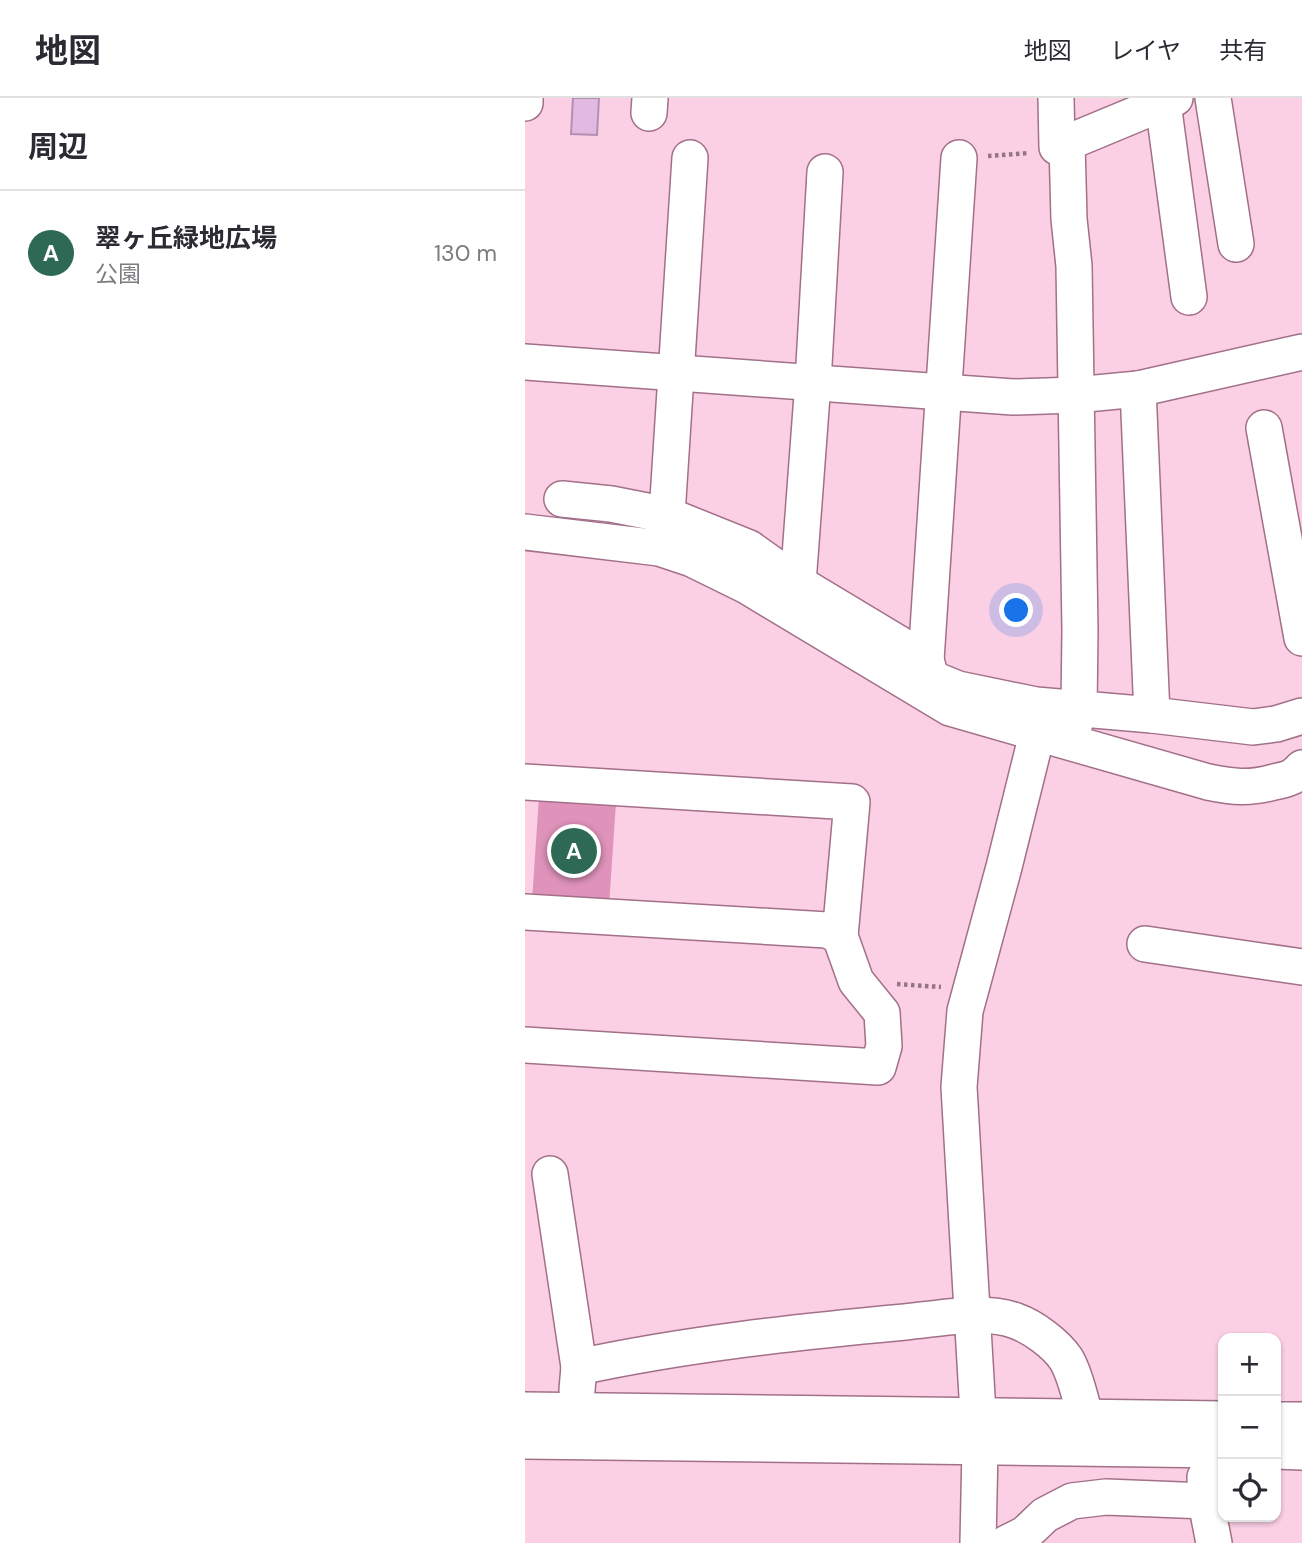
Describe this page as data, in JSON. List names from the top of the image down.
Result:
{
  "page": {
    "header": "地図",
    "nav": ["地図", "レイヤ", "共有"],
    "heading": "周辺",
    "list": [
      {
        "mark": "A",
        "name": "翠ヶ丘緑地広場",
        "note": "公園",
        "value": "130 m"
      }
    ],
    "pins": "A",
    "map_buttons": ["+", "−"]
  }
}
